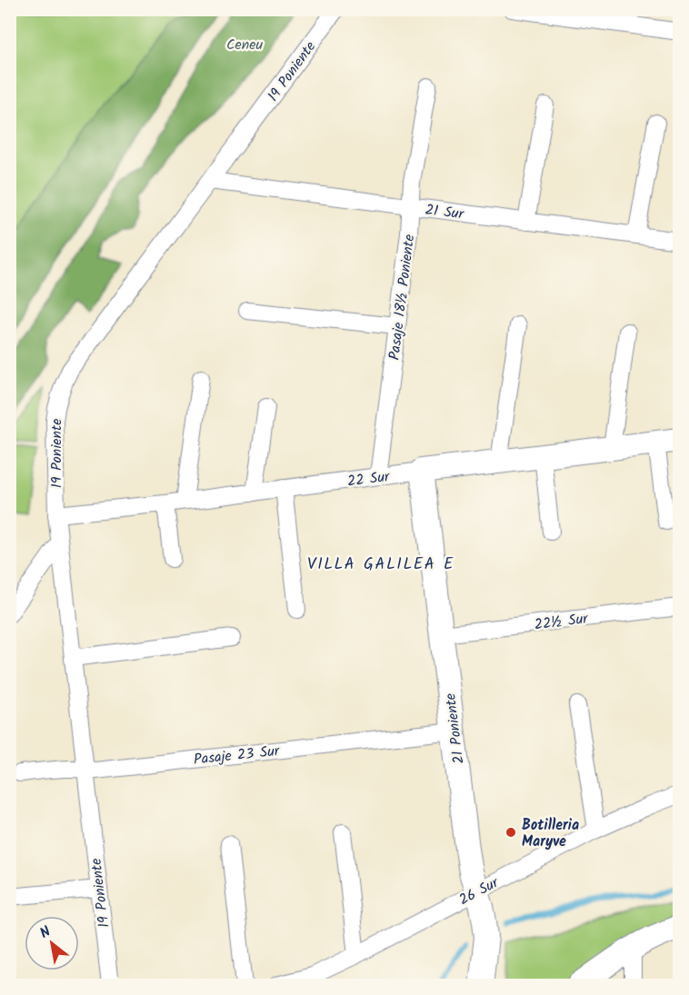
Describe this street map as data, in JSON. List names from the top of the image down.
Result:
{
  "streets": {
    "street": [
      "19 Poniente",
      "21 Sur",
      "Pasaje 18½ Poniente",
      "22 Sur",
      "22½ Sur",
      "21 Poniente",
      "Pasaje 23 Sur",
      "26 Sur"
    ]
  },
  "crossings": [
    ["19 Poniente", "21 Sur"],
    ["19 Poniente", "22 Sur"],
    ["19 Poniente", "Pasaje 23 Sur"],
    ["21 Sur", "Pasaje 18½ Poniente"],
    ["Pasaje 18½ Poniente", "22 Sur"],
    ["22 Sur", "21 Poniente"],
    ["22½ Sur", "21 Poniente"],
    ["21 Poniente", "Pasaje 23 Sur"],
    ["21 Poniente", "26 Sur"]
  ],
  "districts": ["VILLA GALILEA E"],
  "parks": ["Ceneu"],
  "places": ["Botilleria Maryve"],
  "north": "top left"
}
